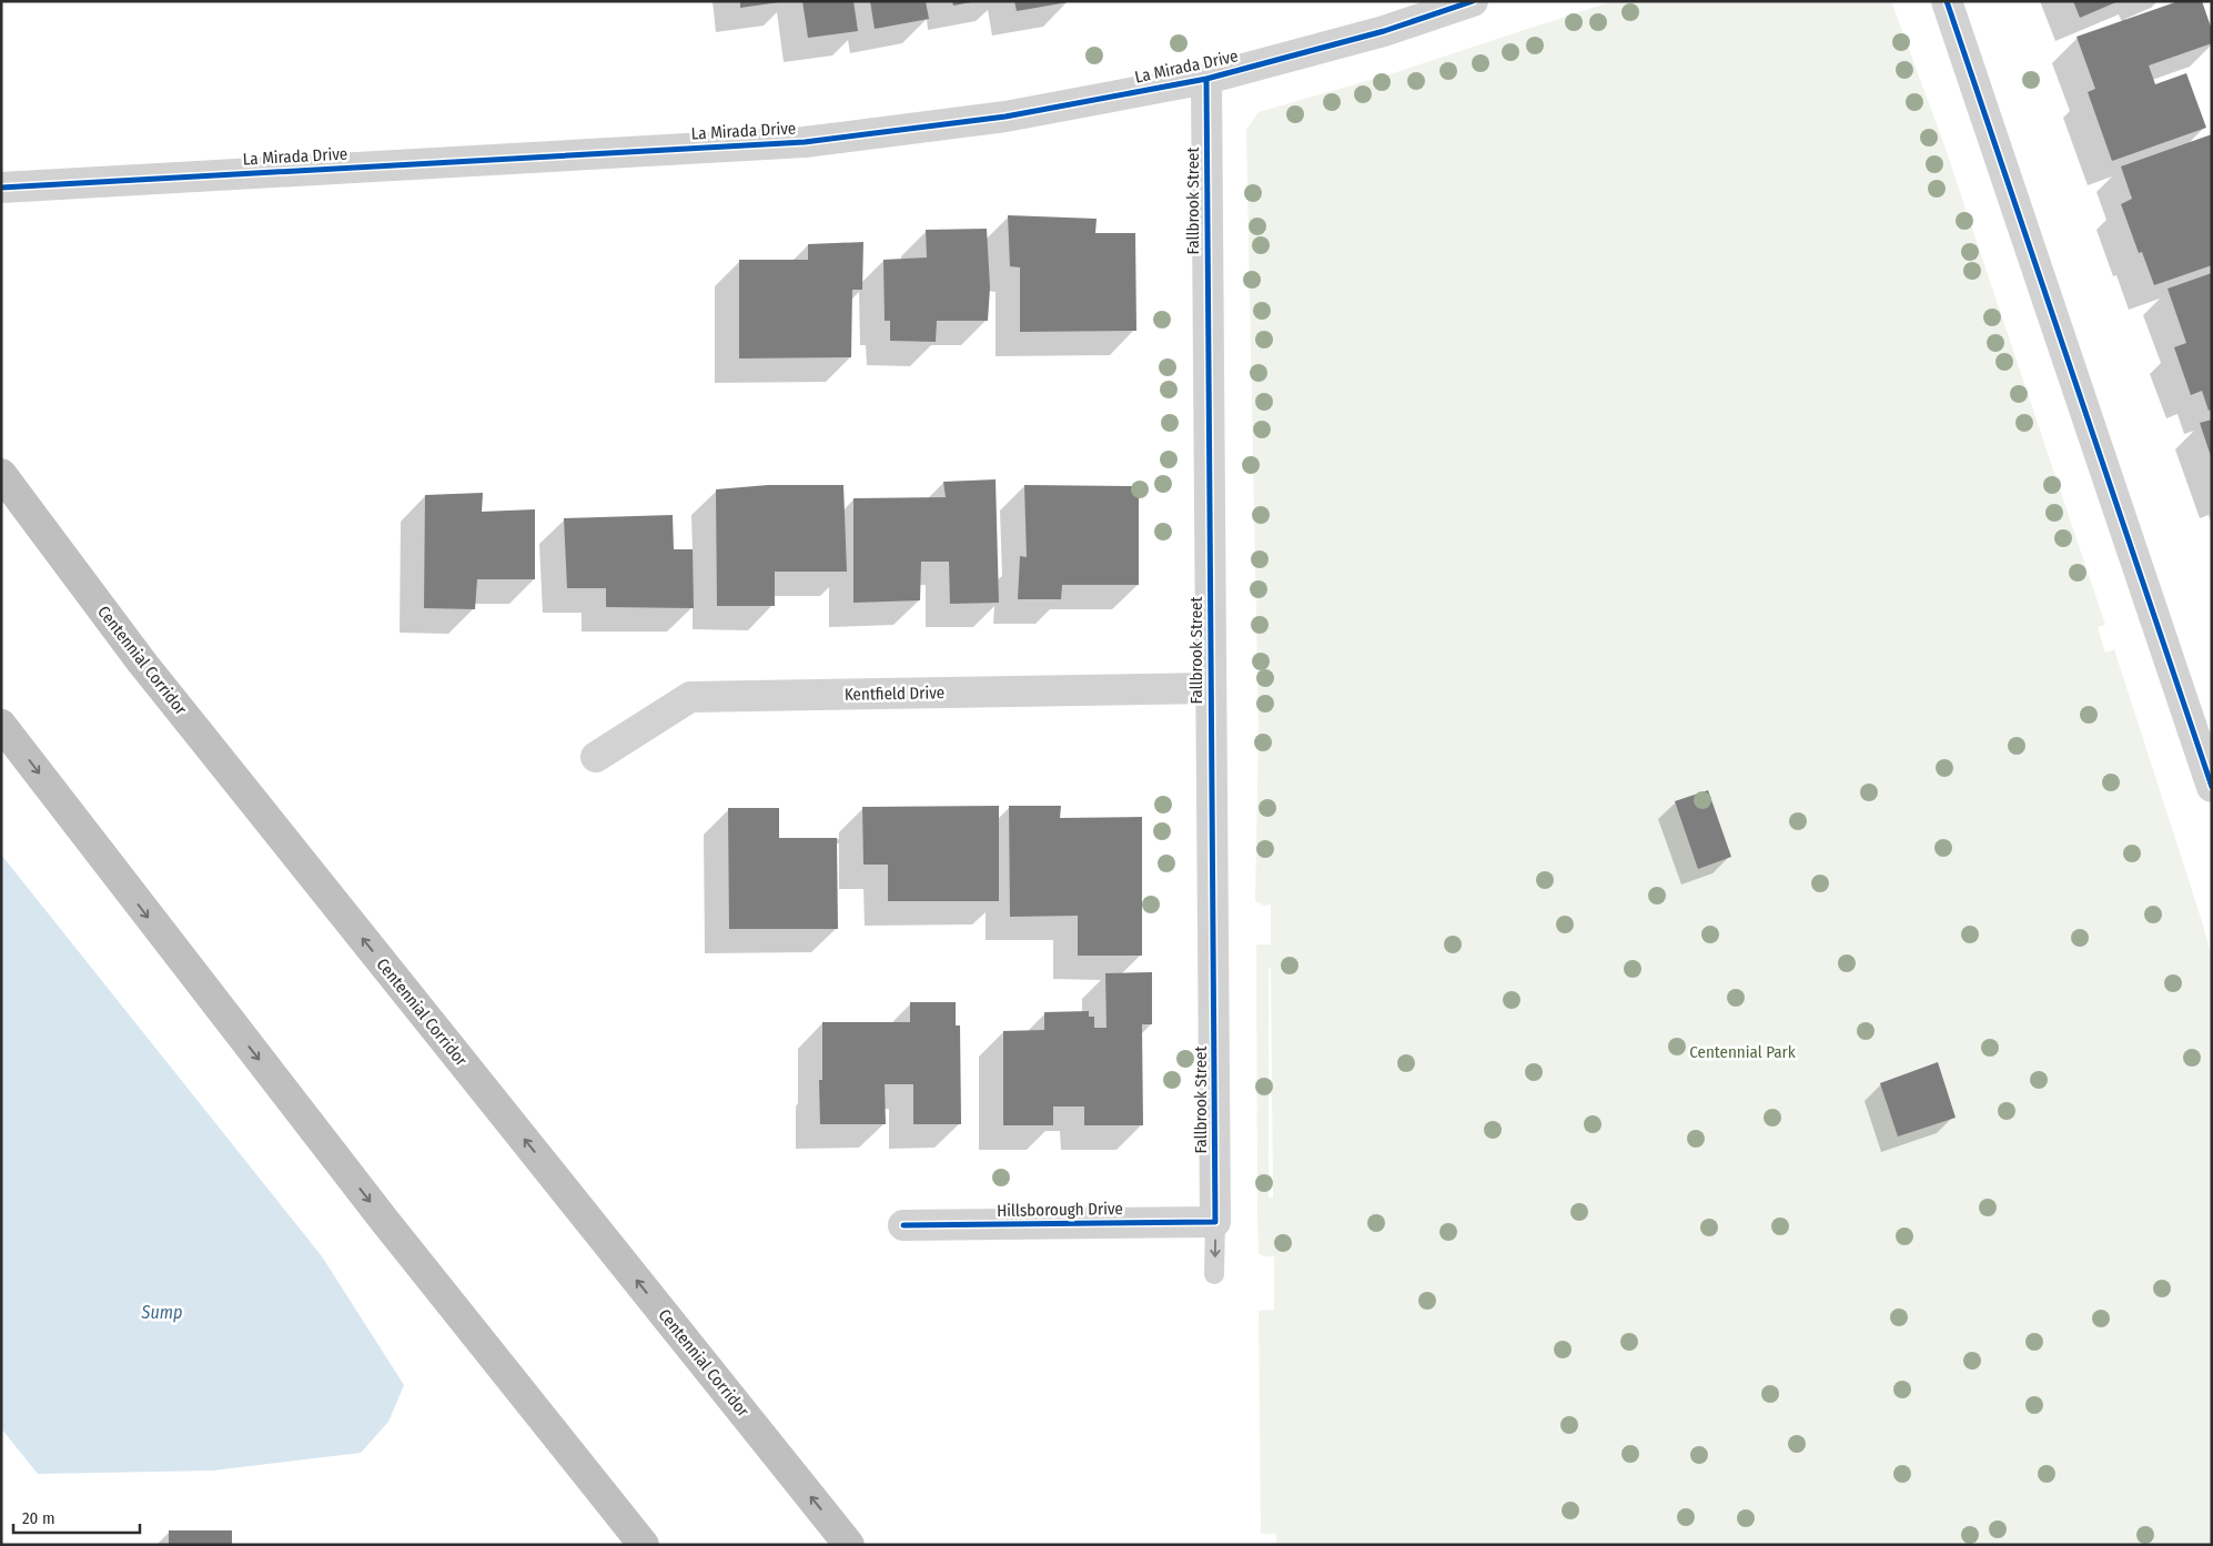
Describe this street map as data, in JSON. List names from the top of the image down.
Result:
{
  "streets": {
    "highway": ["Centennial Corridor"],
    "street": [
      "La Mirada Drive",
      "Fallbrook Street",
      "Kentfield Drive",
      "Hillsborough Drive"
    ]
  },
  "crossings": [
    ["La Mirada Drive", "Fallbrook Street"],
    ["Fallbrook Street", "Kentfield Drive"],
    ["Fallbrook Street", "Hillsborough Drive"]
  ],
  "water": ["Sump"],
  "parks": ["Centennial Park"],
  "scale_bar": "20 m"
}
